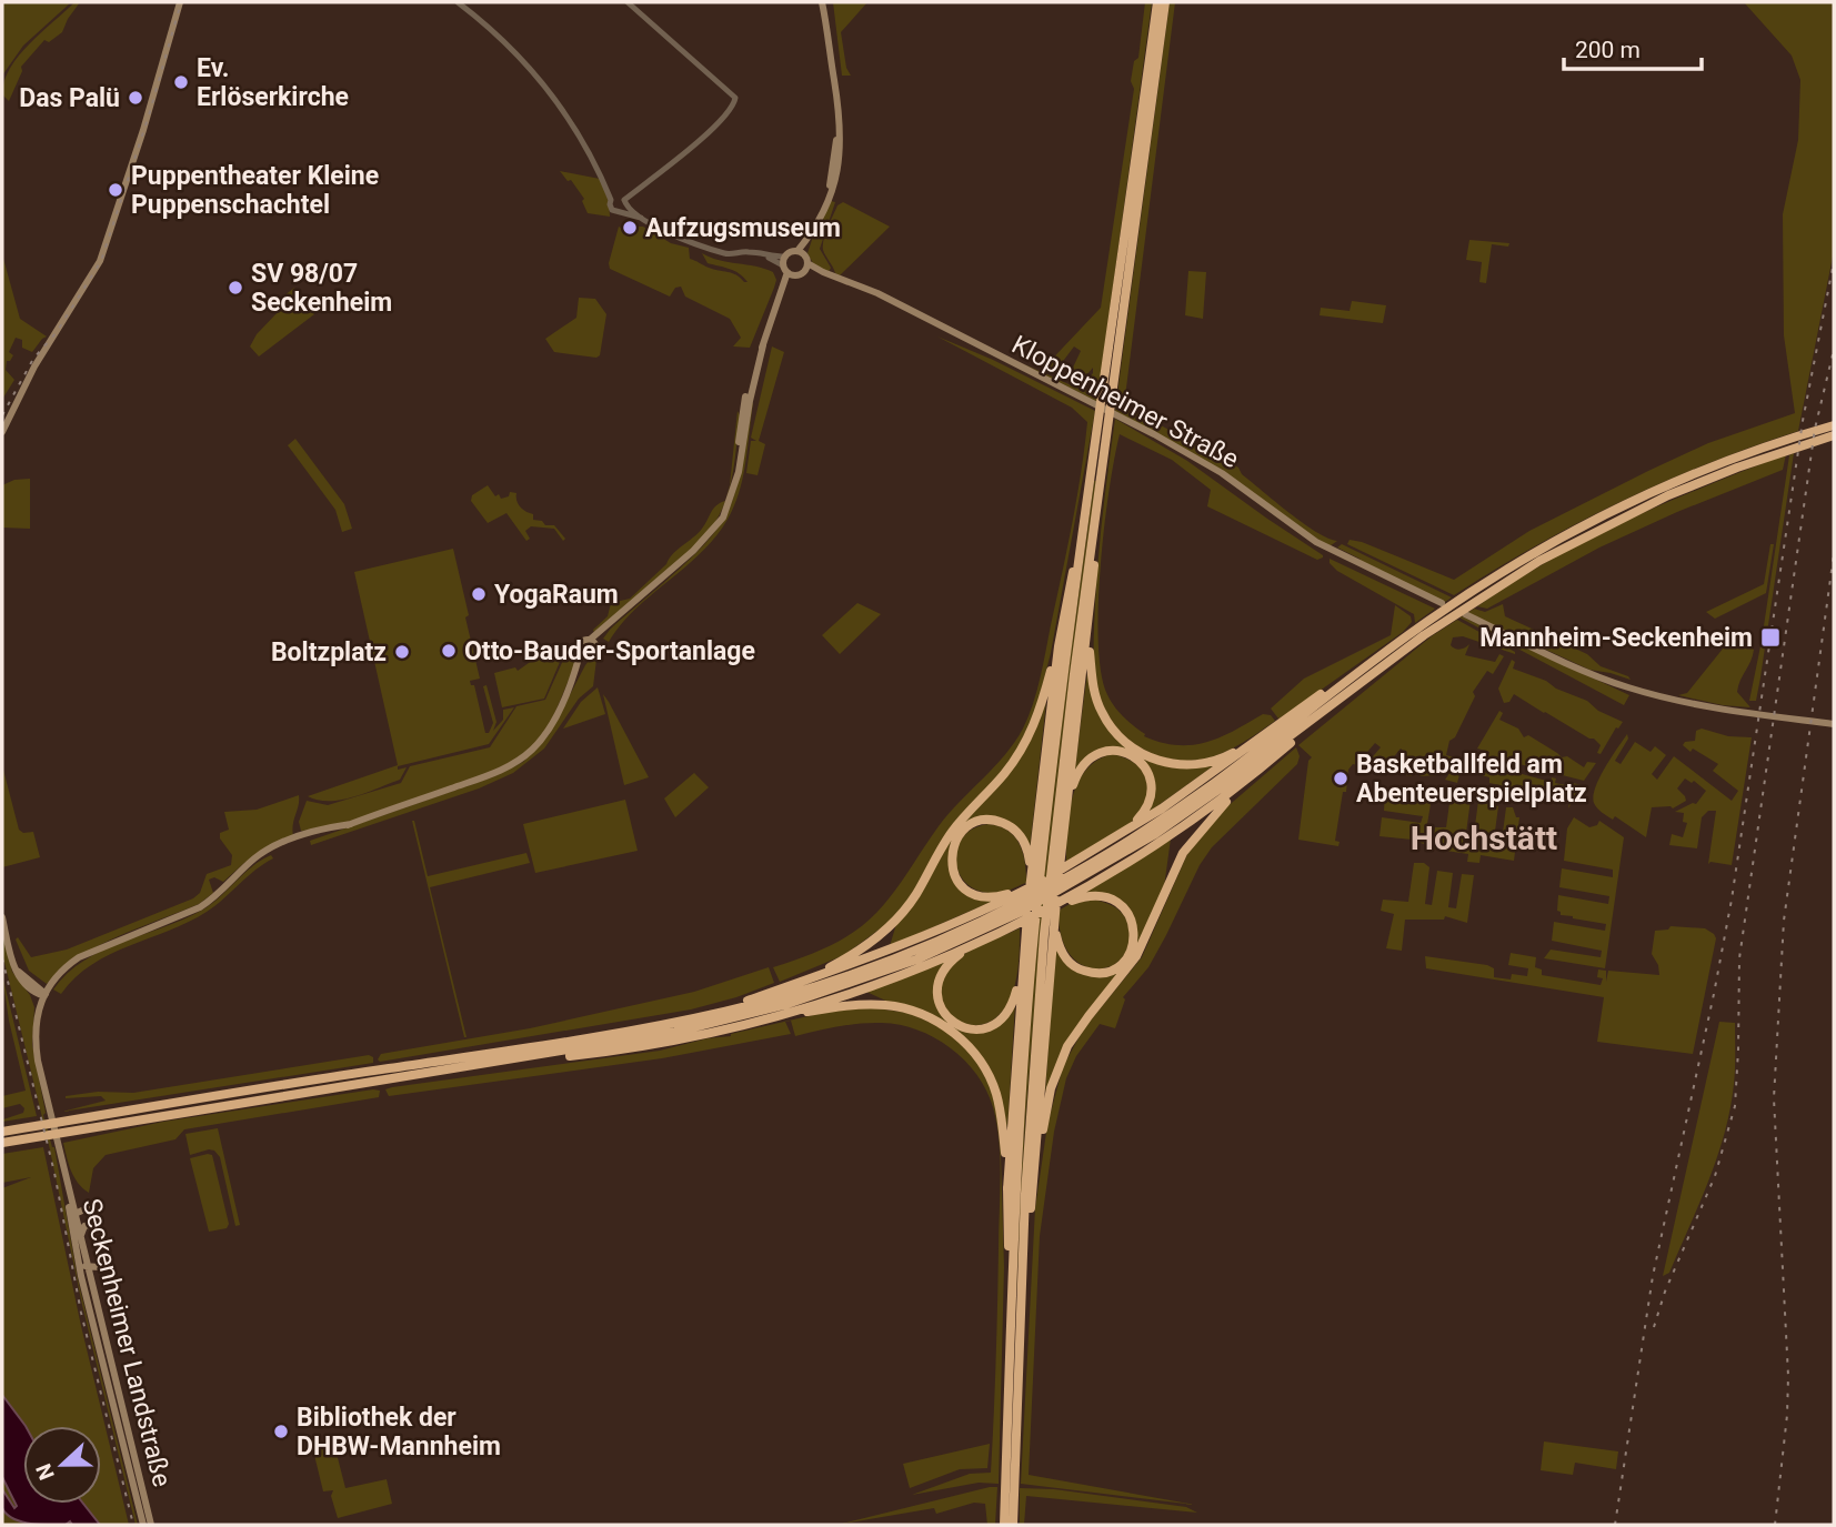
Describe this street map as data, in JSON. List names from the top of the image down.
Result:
{
  "streets": {
    "main road": ["Kloppenheimer Straße", "Seckenheimer Landstraße"]
  },
  "districts": ["Hochstätt"],
  "places": {
    "other": [
      "Ev. Erlöserkirche",
      "Das Palü",
      "Puppentheater Kleine Puppenschachtel",
      "Aufzugsmuseum",
      "SV 98/07 Seckenheim",
      "YogaRaum",
      "Otto-Bauder-Sportanlage",
      "Boltzplatz",
      "Basketballfeld am Abenteuerspielplatz",
      "Bibliothek der DHBW-Mannheim"
    ],
    "transit": ["Mannheim-Seckenheim"]
  },
  "scale_bar": "200 m",
  "north": "left"
}
